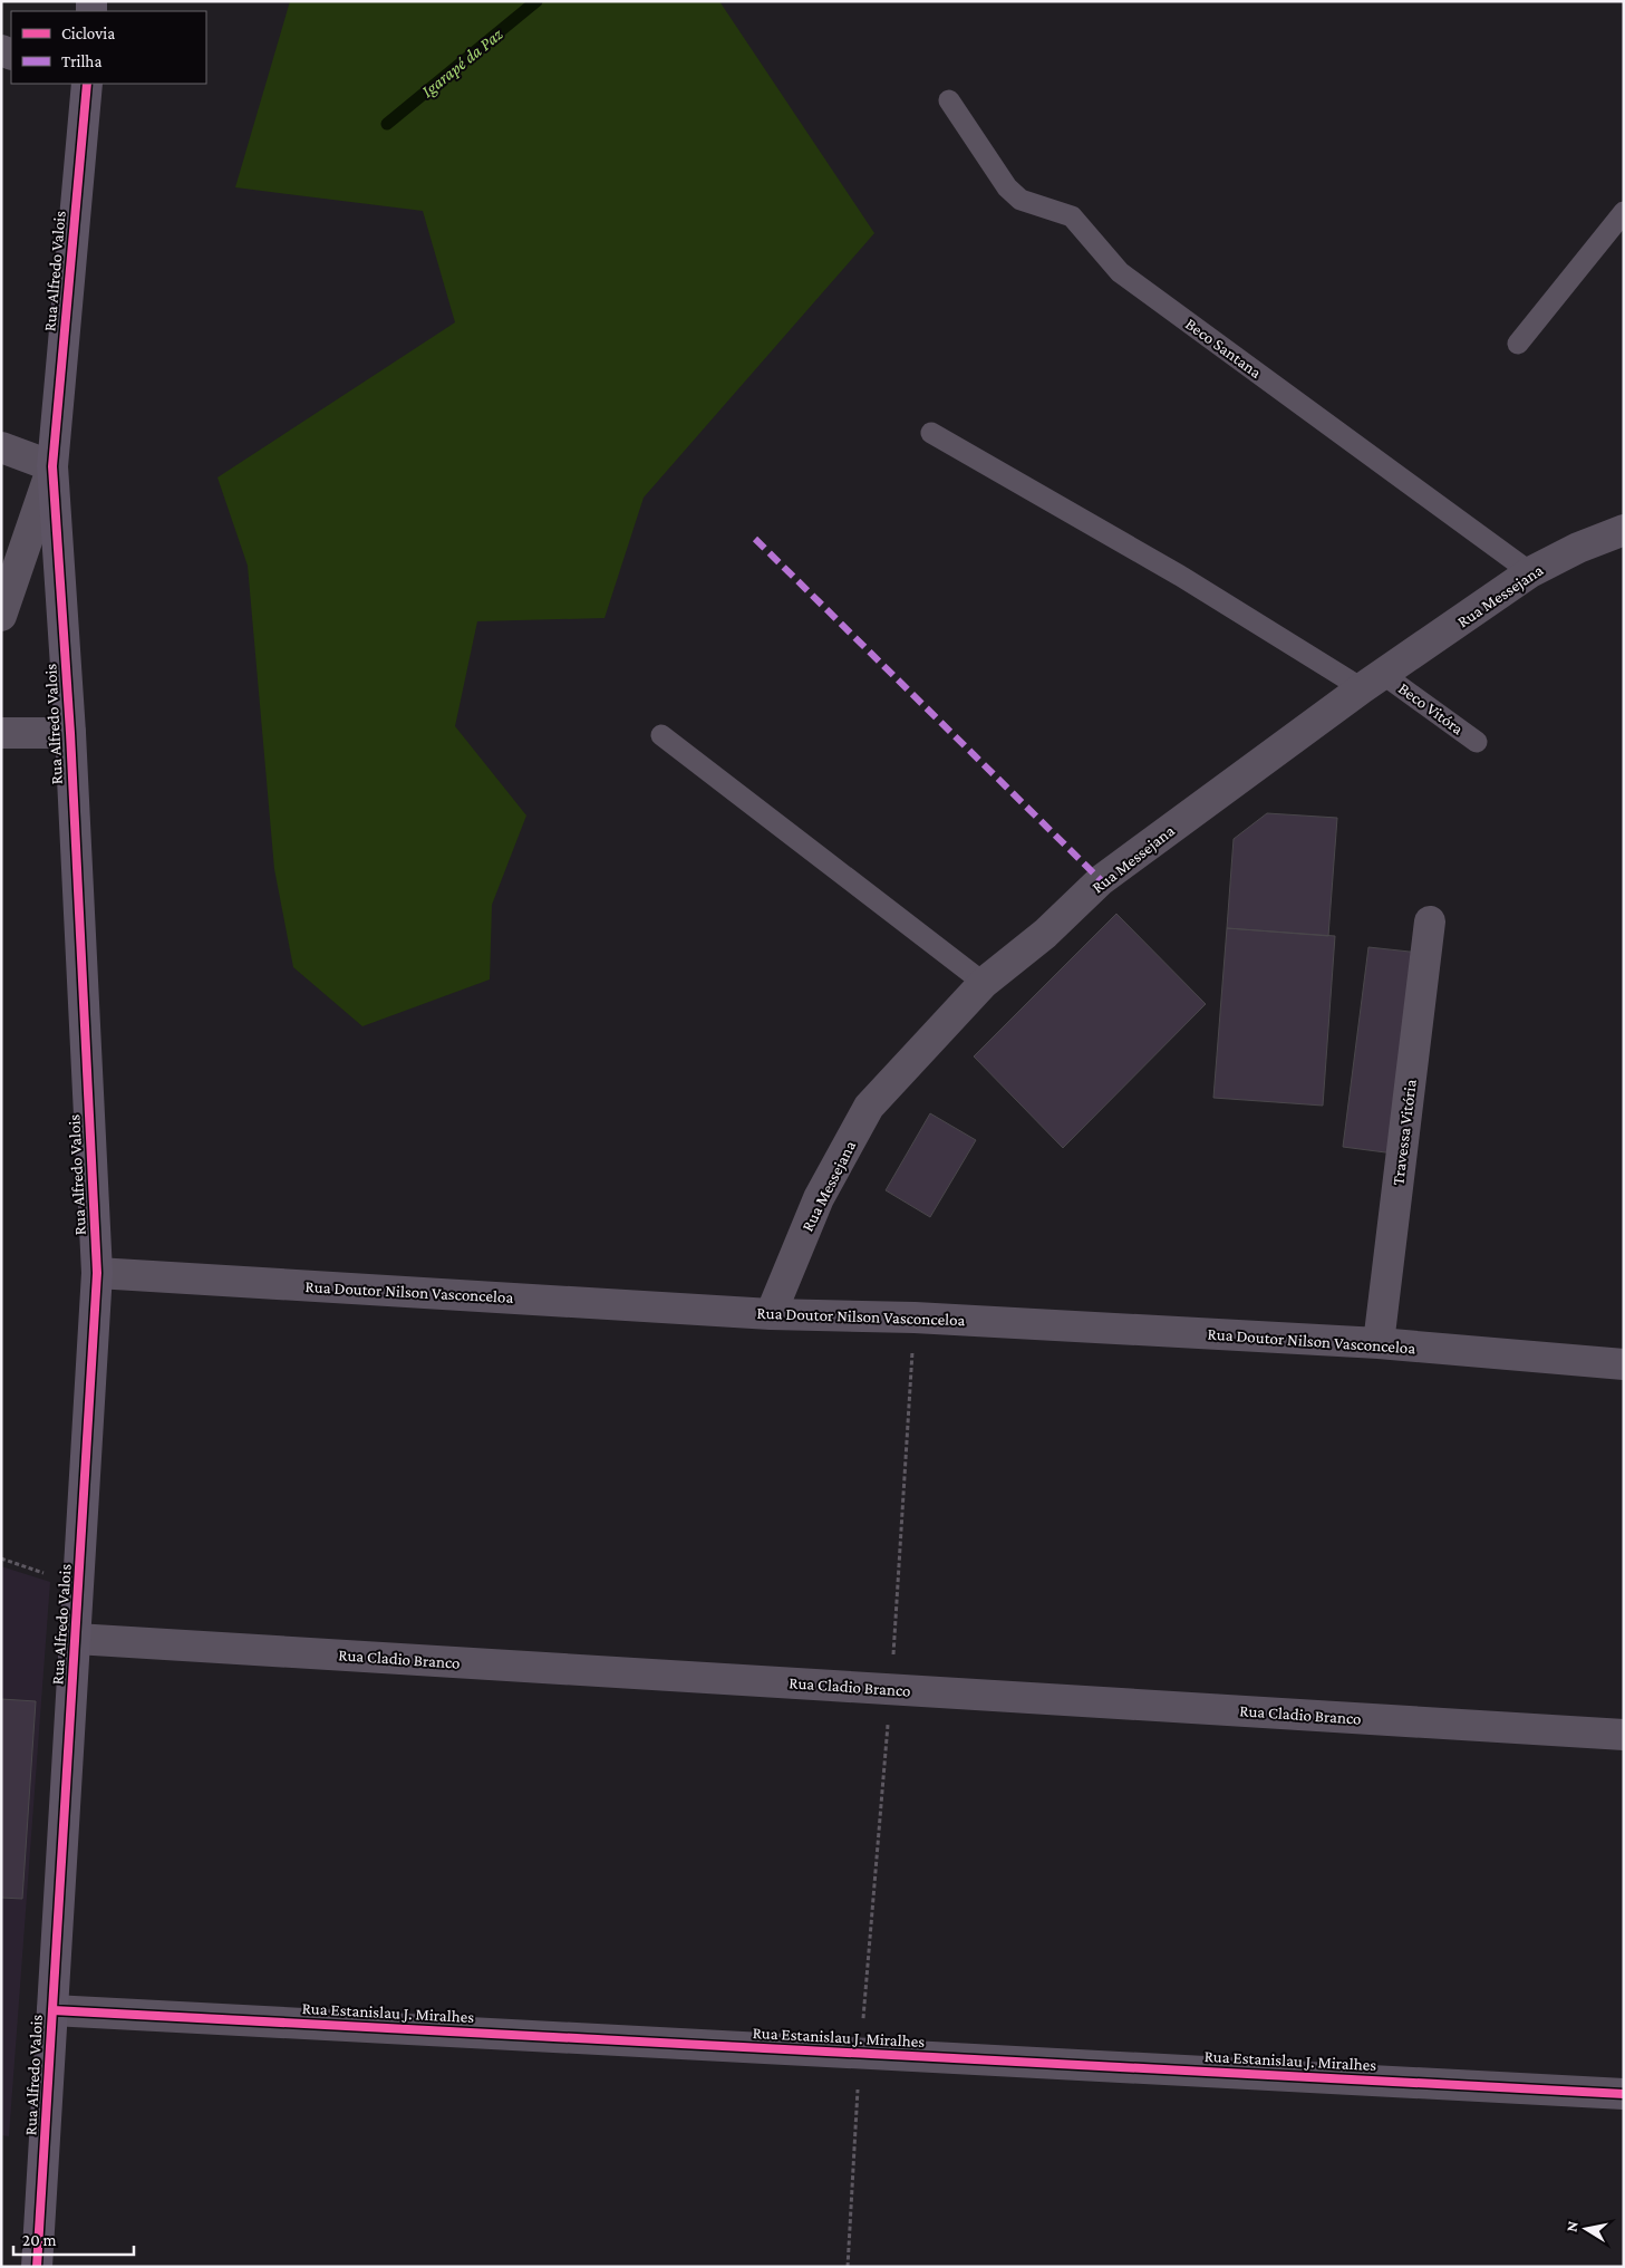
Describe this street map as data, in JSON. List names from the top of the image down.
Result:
{
  "streets": {
    "street": [
      "Rua Alfredo Valois",
      "Rua Messejana",
      "Travessa Vitória",
      "Rua Doutor Nilson Vasconceloa",
      "Rua Cladio Branco",
      "Rua Estanislau J. Miralhes"
    ],
    "lane": ["Beco Santana", "Beco Vitóra"]
  },
  "crossings": [
    ["Rua Alfredo Valois", "Rua Doutor Nilson Vasconceloa"],
    ["Rua Alfredo Valois", "Rua Cladio Branco"],
    ["Rua Alfredo Valois", "Rua Estanislau J. Miralhes"],
    ["Beco Santana", "Rua Messejana"],
    ["Rua Messejana", "Beco Vitóra"],
    ["Rua Messejana", "Rua Doutor Nilson Vasconceloa"],
    ["Travessa Vitória", "Rua Doutor Nilson Vasconceloa"]
  ],
  "water": ["Igarapé da Paz"],
  "legend": ["Ciclovia", "Trilha"],
  "scale_bar": "20 m",
  "north": "left"
}
